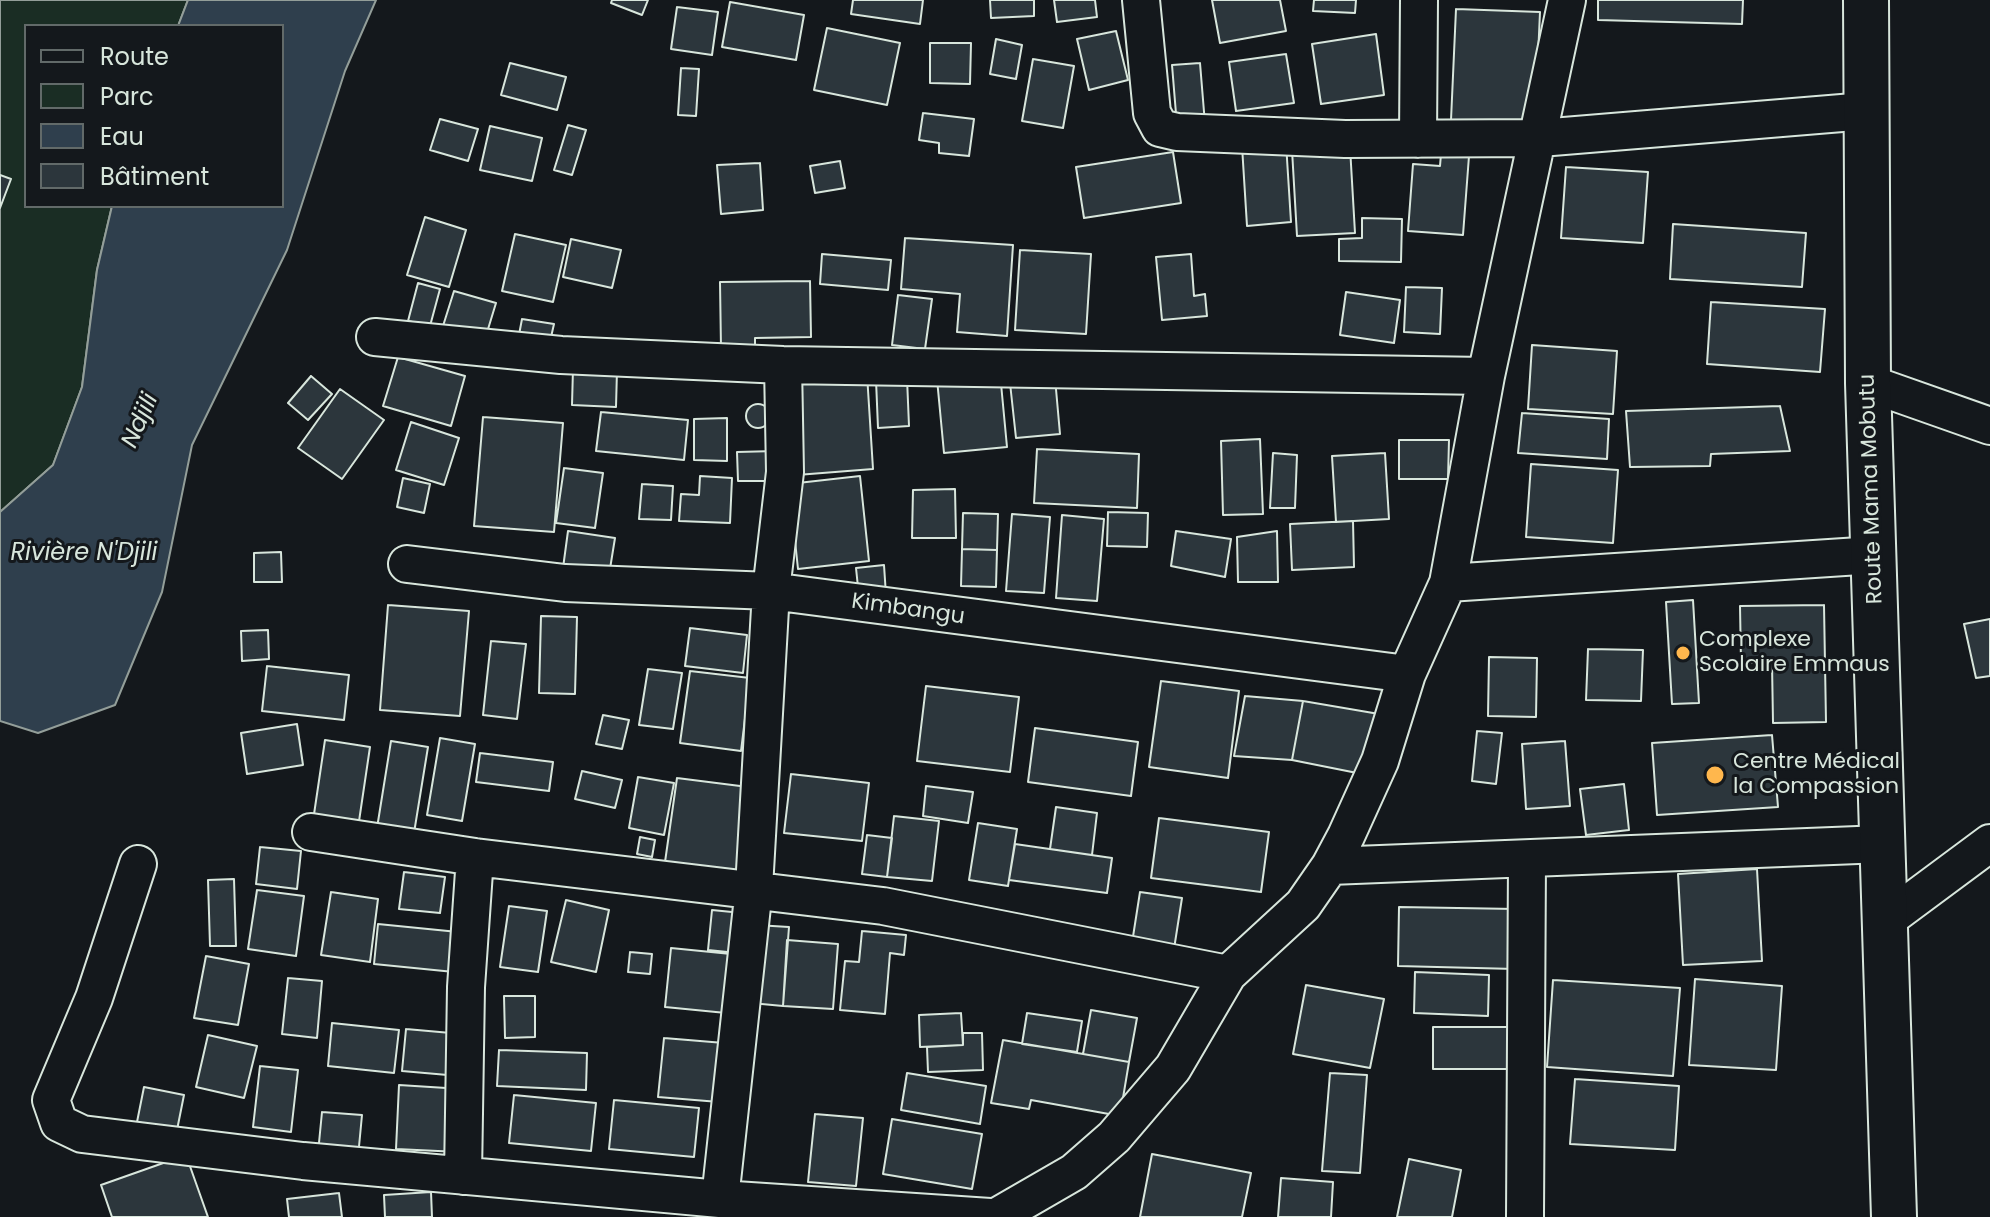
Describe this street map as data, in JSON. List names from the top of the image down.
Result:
{
  "streets": {
    "street": ["Route Mama Mobutu", "Kimbangu"]
  },
  "water": ["Ndjili", "Rivière N'Djili"],
  "places": ["Complexe Scolaire Emmaus", "Centre Médical la Compassion"],
  "legend": [
    "Route",
    "Parc",
    "Eau",
    "Bâtiment"
  ]
}
